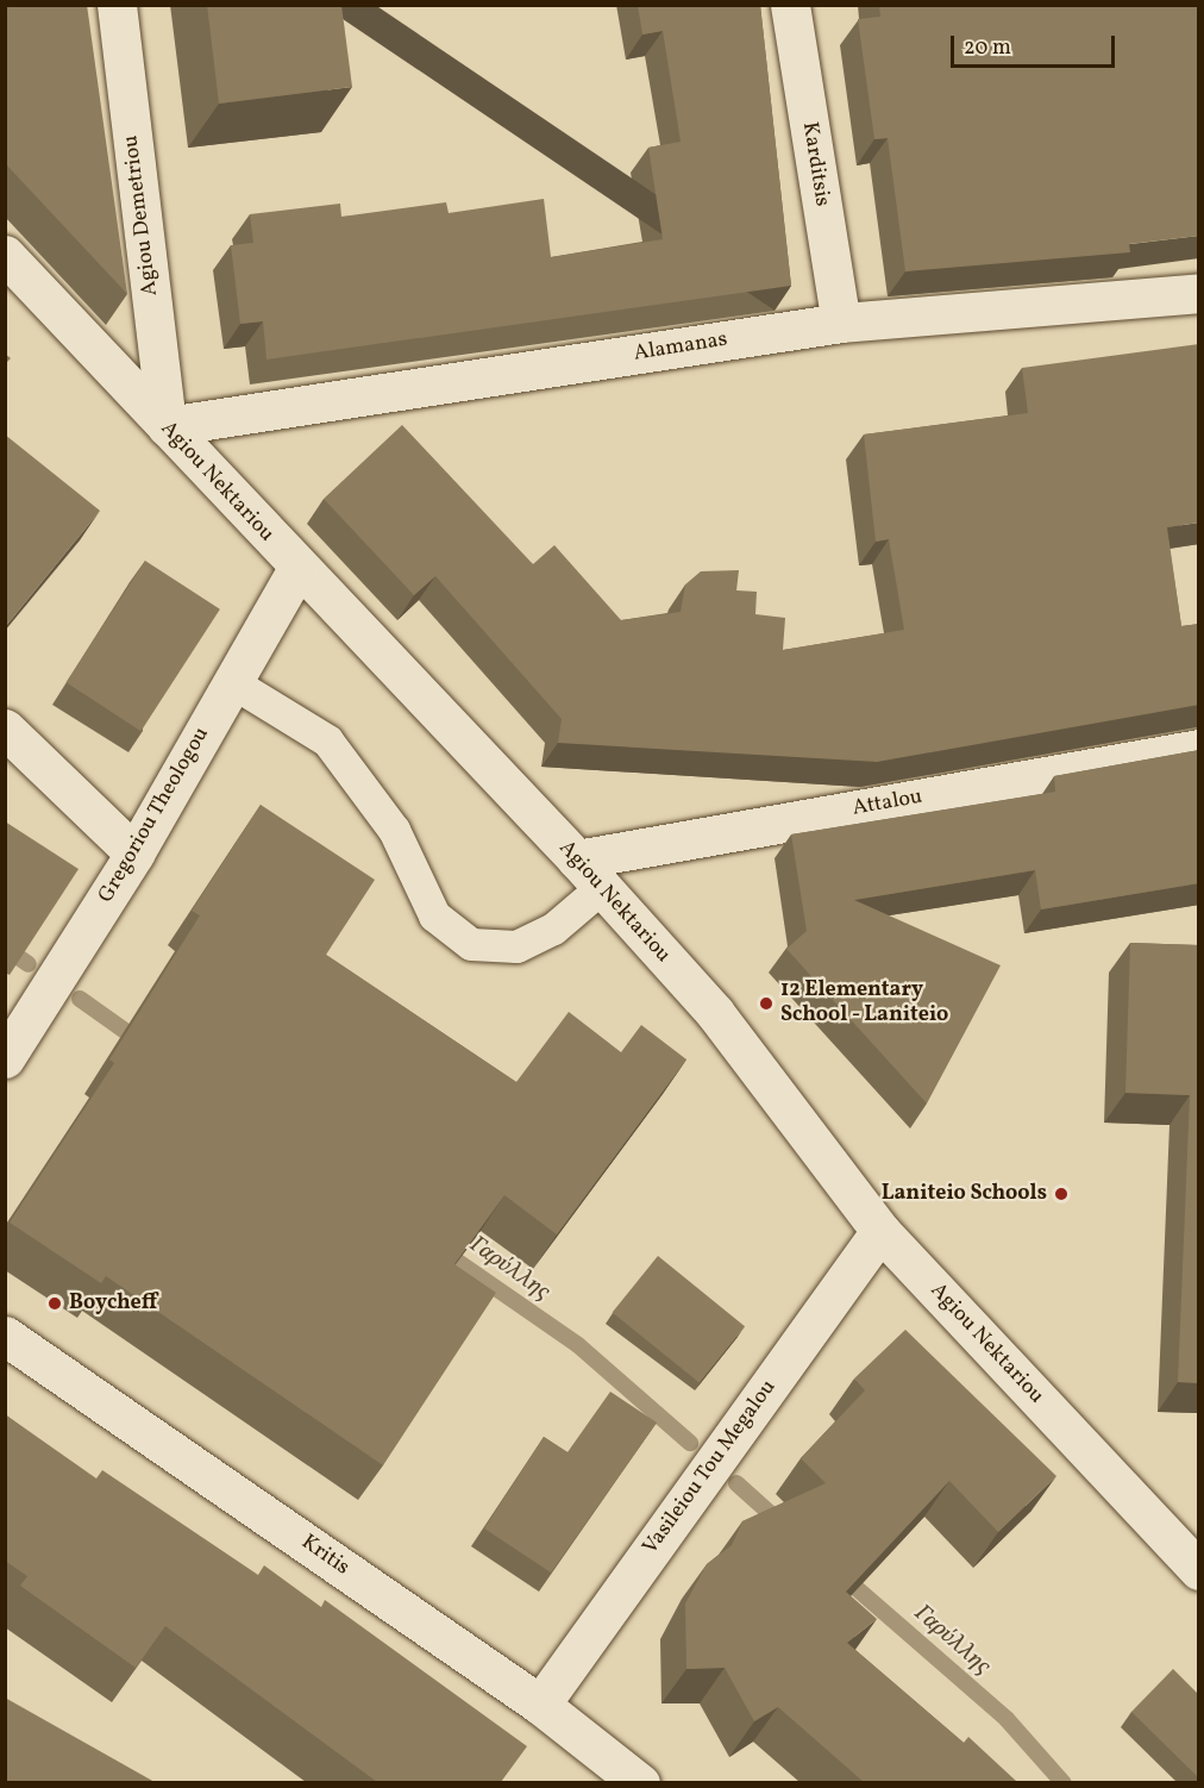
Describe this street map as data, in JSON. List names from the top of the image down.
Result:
{
  "streets": {
    "street": [
      "Karditsis",
      "Agiou Demetriou",
      "Alamanas",
      "Agiou Nektariou",
      "Attalou",
      "Gregoriou Theologou",
      "Vasileiou Tou Megalou",
      "Kritis"
    ]
  },
  "crossings": [
    ["Karditsis", "Alamanas"],
    ["Agiou Demetriou", "Alamanas"],
    ["Agiou Demetriou", "Agiou Nektariou"],
    ["Alamanas", "Agiou Nektariou"],
    ["Agiou Nektariou", "Attalou"],
    ["Agiou Nektariou", "Gregoriou Theologou"],
    ["Agiou Nektariou", "Vasileiou Tou Megalou"],
    ["Vasileiou Tou Megalou", "Kritis"]
  ],
  "water": ["Γαρύλλης"],
  "places": ["12 Elementary School - Laniteio", "Laniteio Schools", "Boycheff"],
  "scale_bar": "20 m"
}
